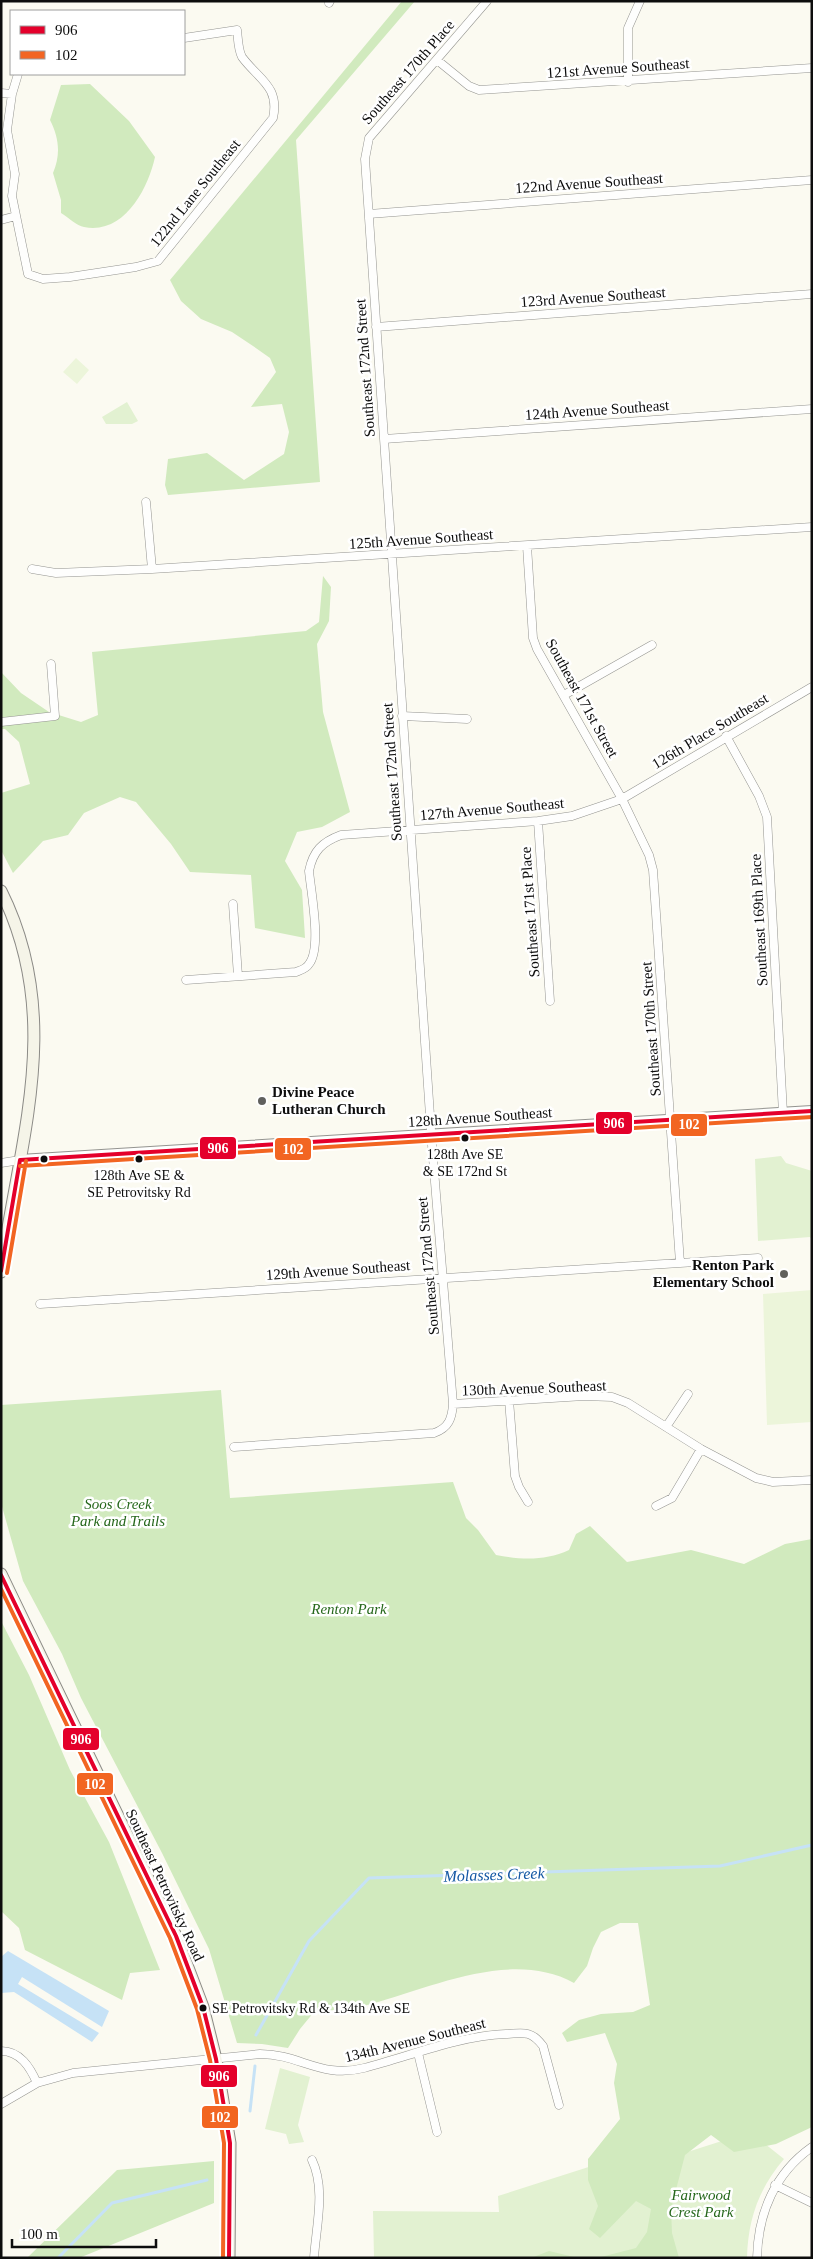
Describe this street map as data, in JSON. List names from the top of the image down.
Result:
{
  "streets": {
    "main road": ["Southeast Petrovitsky Road"],
    "street": [
      "121st Avenue Southeast",
      "Southeast 170th Place",
      "122nd Avenue Southeast",
      "122nd Lane Southeast",
      "123rd Avenue Southeast",
      "Southeast 172nd Street",
      "124th Avenue Southeast",
      "125th Avenue Southeast",
      "Southeast 171st Street",
      "126th Place Southeast",
      "127th Avenue Southeast",
      "Southeast 171st Place",
      "Southeast 169th Place",
      "Southeast 170th Street",
      "128th Avenue Southeast",
      "129th Avenue Southeast",
      "130th Avenue Southeast",
      "134th Avenue Southeast"
    ]
  },
  "crossings": [
    ["121st Avenue Southeast", "Southeast 170th Place"],
    ["Southeast 170th Place", "Southeast 172nd Street"],
    ["122nd Avenue Southeast", "Southeast 172nd Street"],
    ["123rd Avenue Southeast", "Southeast 172nd Street"],
    ["Southeast 172nd Street", "124th Avenue Southeast"],
    ["Southeast 172nd Street", "125th Avenue Southeast"],
    ["Southeast 172nd Street", "127th Avenue Southeast"],
    ["Southeast 172nd Street", "128th Avenue Southeast"],
    ["Southeast 172nd Street", "129th Avenue Southeast"],
    ["Southeast 172nd Street", "130th Avenue Southeast"],
    ["125th Avenue Southeast", "Southeast 171st Street"],
    ["Southeast 171st Street", "126th Place Southeast"],
    ["Southeast 171st Street", "127th Avenue Southeast"],
    ["Southeast 171st Street", "Southeast 170th Street"],
    ["126th Place Southeast", "127th Avenue Southeast"],
    ["126th Place Southeast", "Southeast 169th Place"],
    ["126th Place Southeast", "Southeast 170th Street"],
    ["127th Avenue Southeast", "Southeast 171st Place"],
    ["127th Avenue Southeast", "Southeast 170th Street"],
    ["Southeast 169th Place", "128th Avenue Southeast"],
    ["Southeast 170th Street", "128th Avenue Southeast"],
    ["Southeast 170th Street", "129th Avenue Southeast"],
    ["Southeast Petrovitsky Road", "134th Avenue Southeast"]
  ],
  "water": ["Molasses Creek"],
  "parks": ["Soos Creek Park and Trails", "Renton Park", "Fairwood Crest Park"],
  "places": [
    "Divine Peace Lutheran Church",
    "128th Ave SE & SE 172nd St",
    "128th Ave SE & SE Petrovitsky Rd",
    "Renton Park Elementary School",
    "SE Petrovitsky Rd & 134th Ave SE"
  ],
  "lines": ["transit line 906", "transit line 102"],
  "legend": ["906", "102"],
  "scale_bar": "100 m"
}
